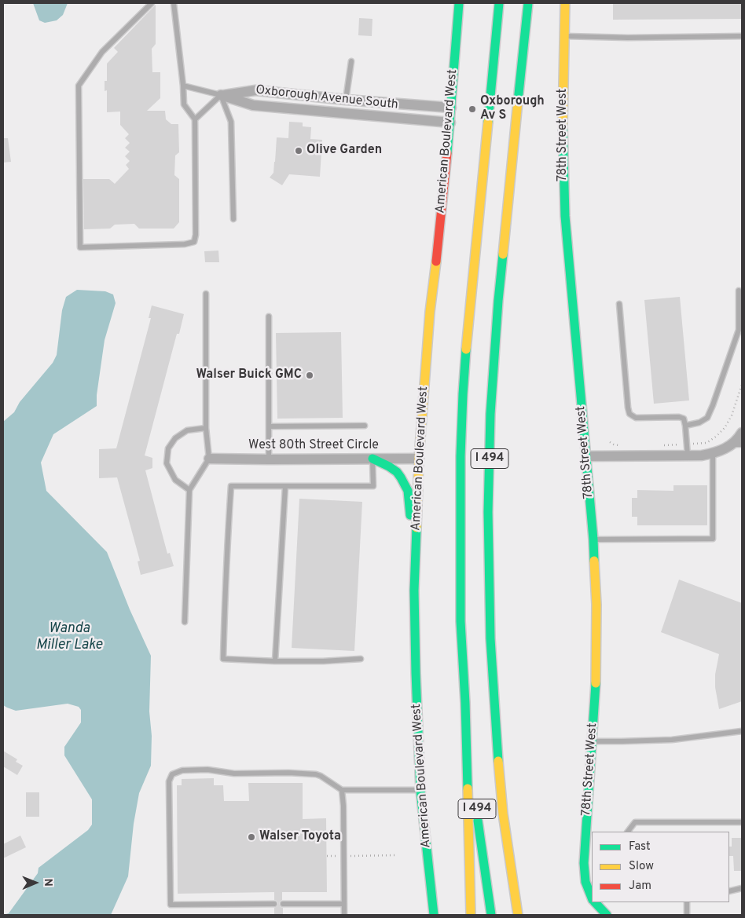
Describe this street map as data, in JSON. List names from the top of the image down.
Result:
{
  "streets": {
    "main road": ["78th Street West", "American Boulevard West", "I 494"],
    "street": ["Oxborough Avenue South", "West 80th Street Circle"]
  },
  "crossings": [
    ["Oxborough Avenue South", "American Boulevard West"],
    ["American Boulevard West", "West 80th Street Circle"]
  ],
  "water": ["Wanda Miller Lake"],
  "places": [
    "Oxborough Av S",
    "Olive Garden",
    "Walser Buick GMC",
    "Walser Toyota"
  ],
  "legend": ["Fast", "Slow", "Jam"],
  "north": "right"
}
